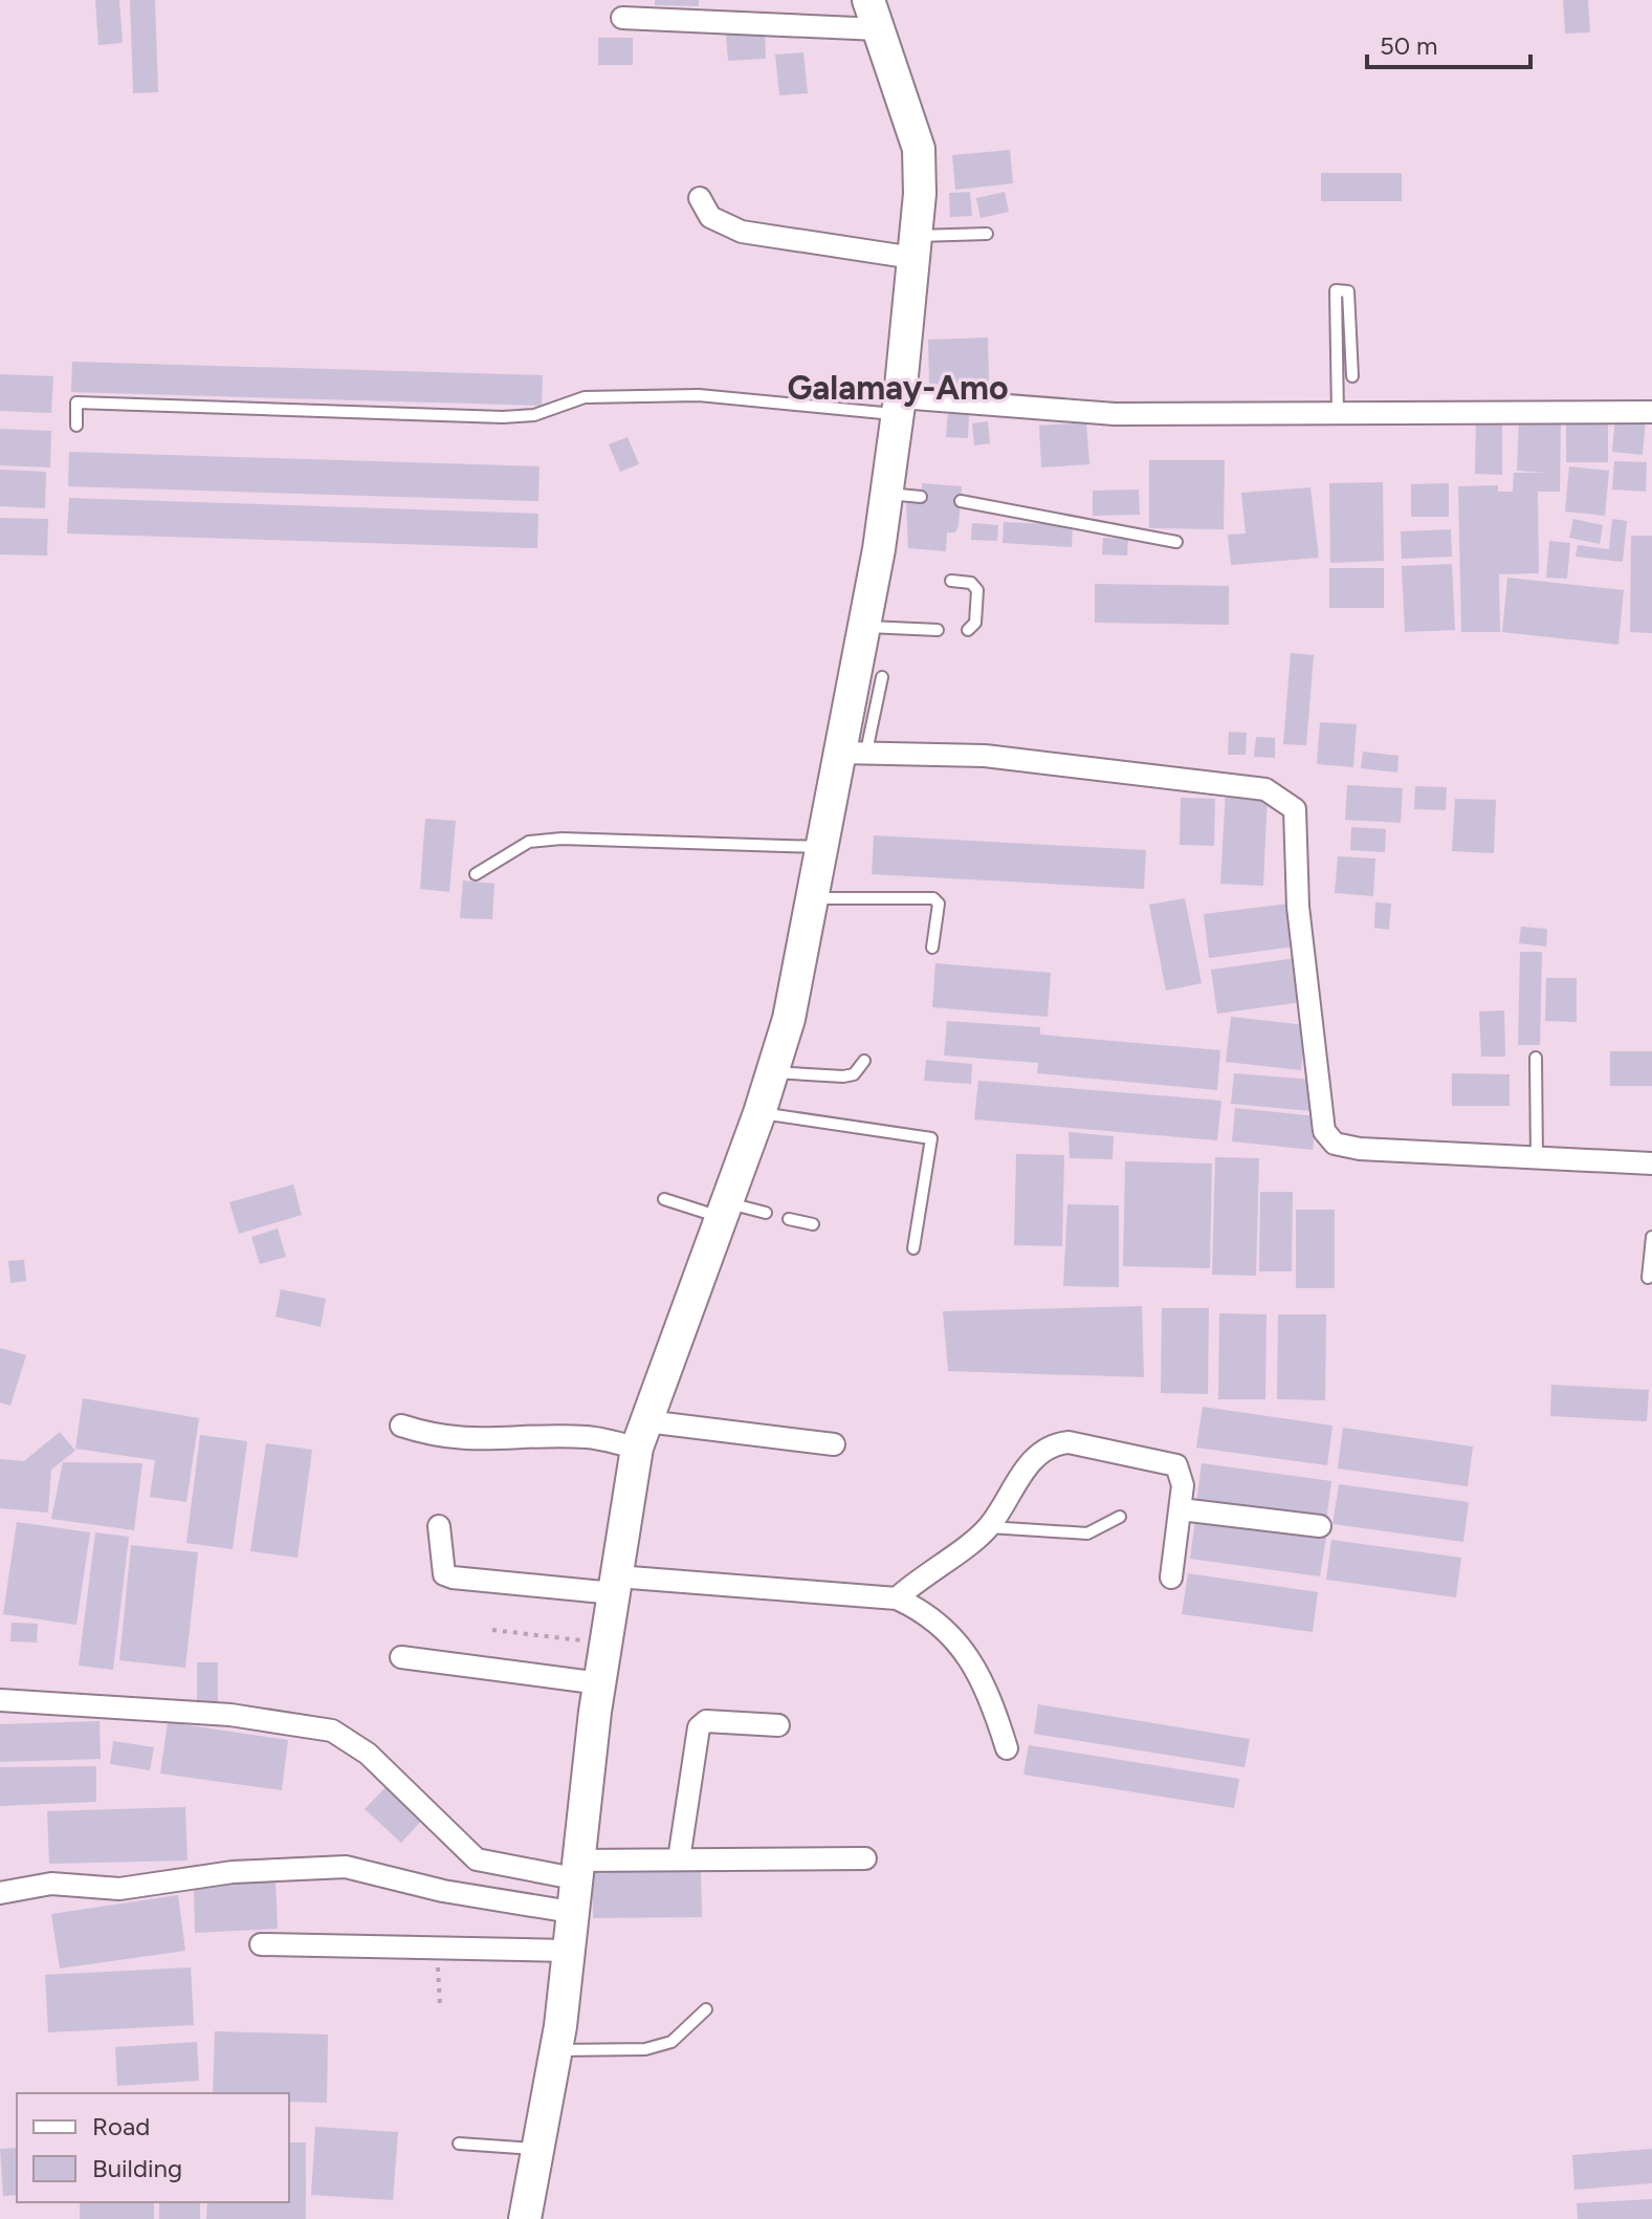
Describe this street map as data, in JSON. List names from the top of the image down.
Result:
{
  "districts": ["Galamay-Amo"],
  "legend": ["Road", "Building"],
  "scale_bar": "50 m"
}
